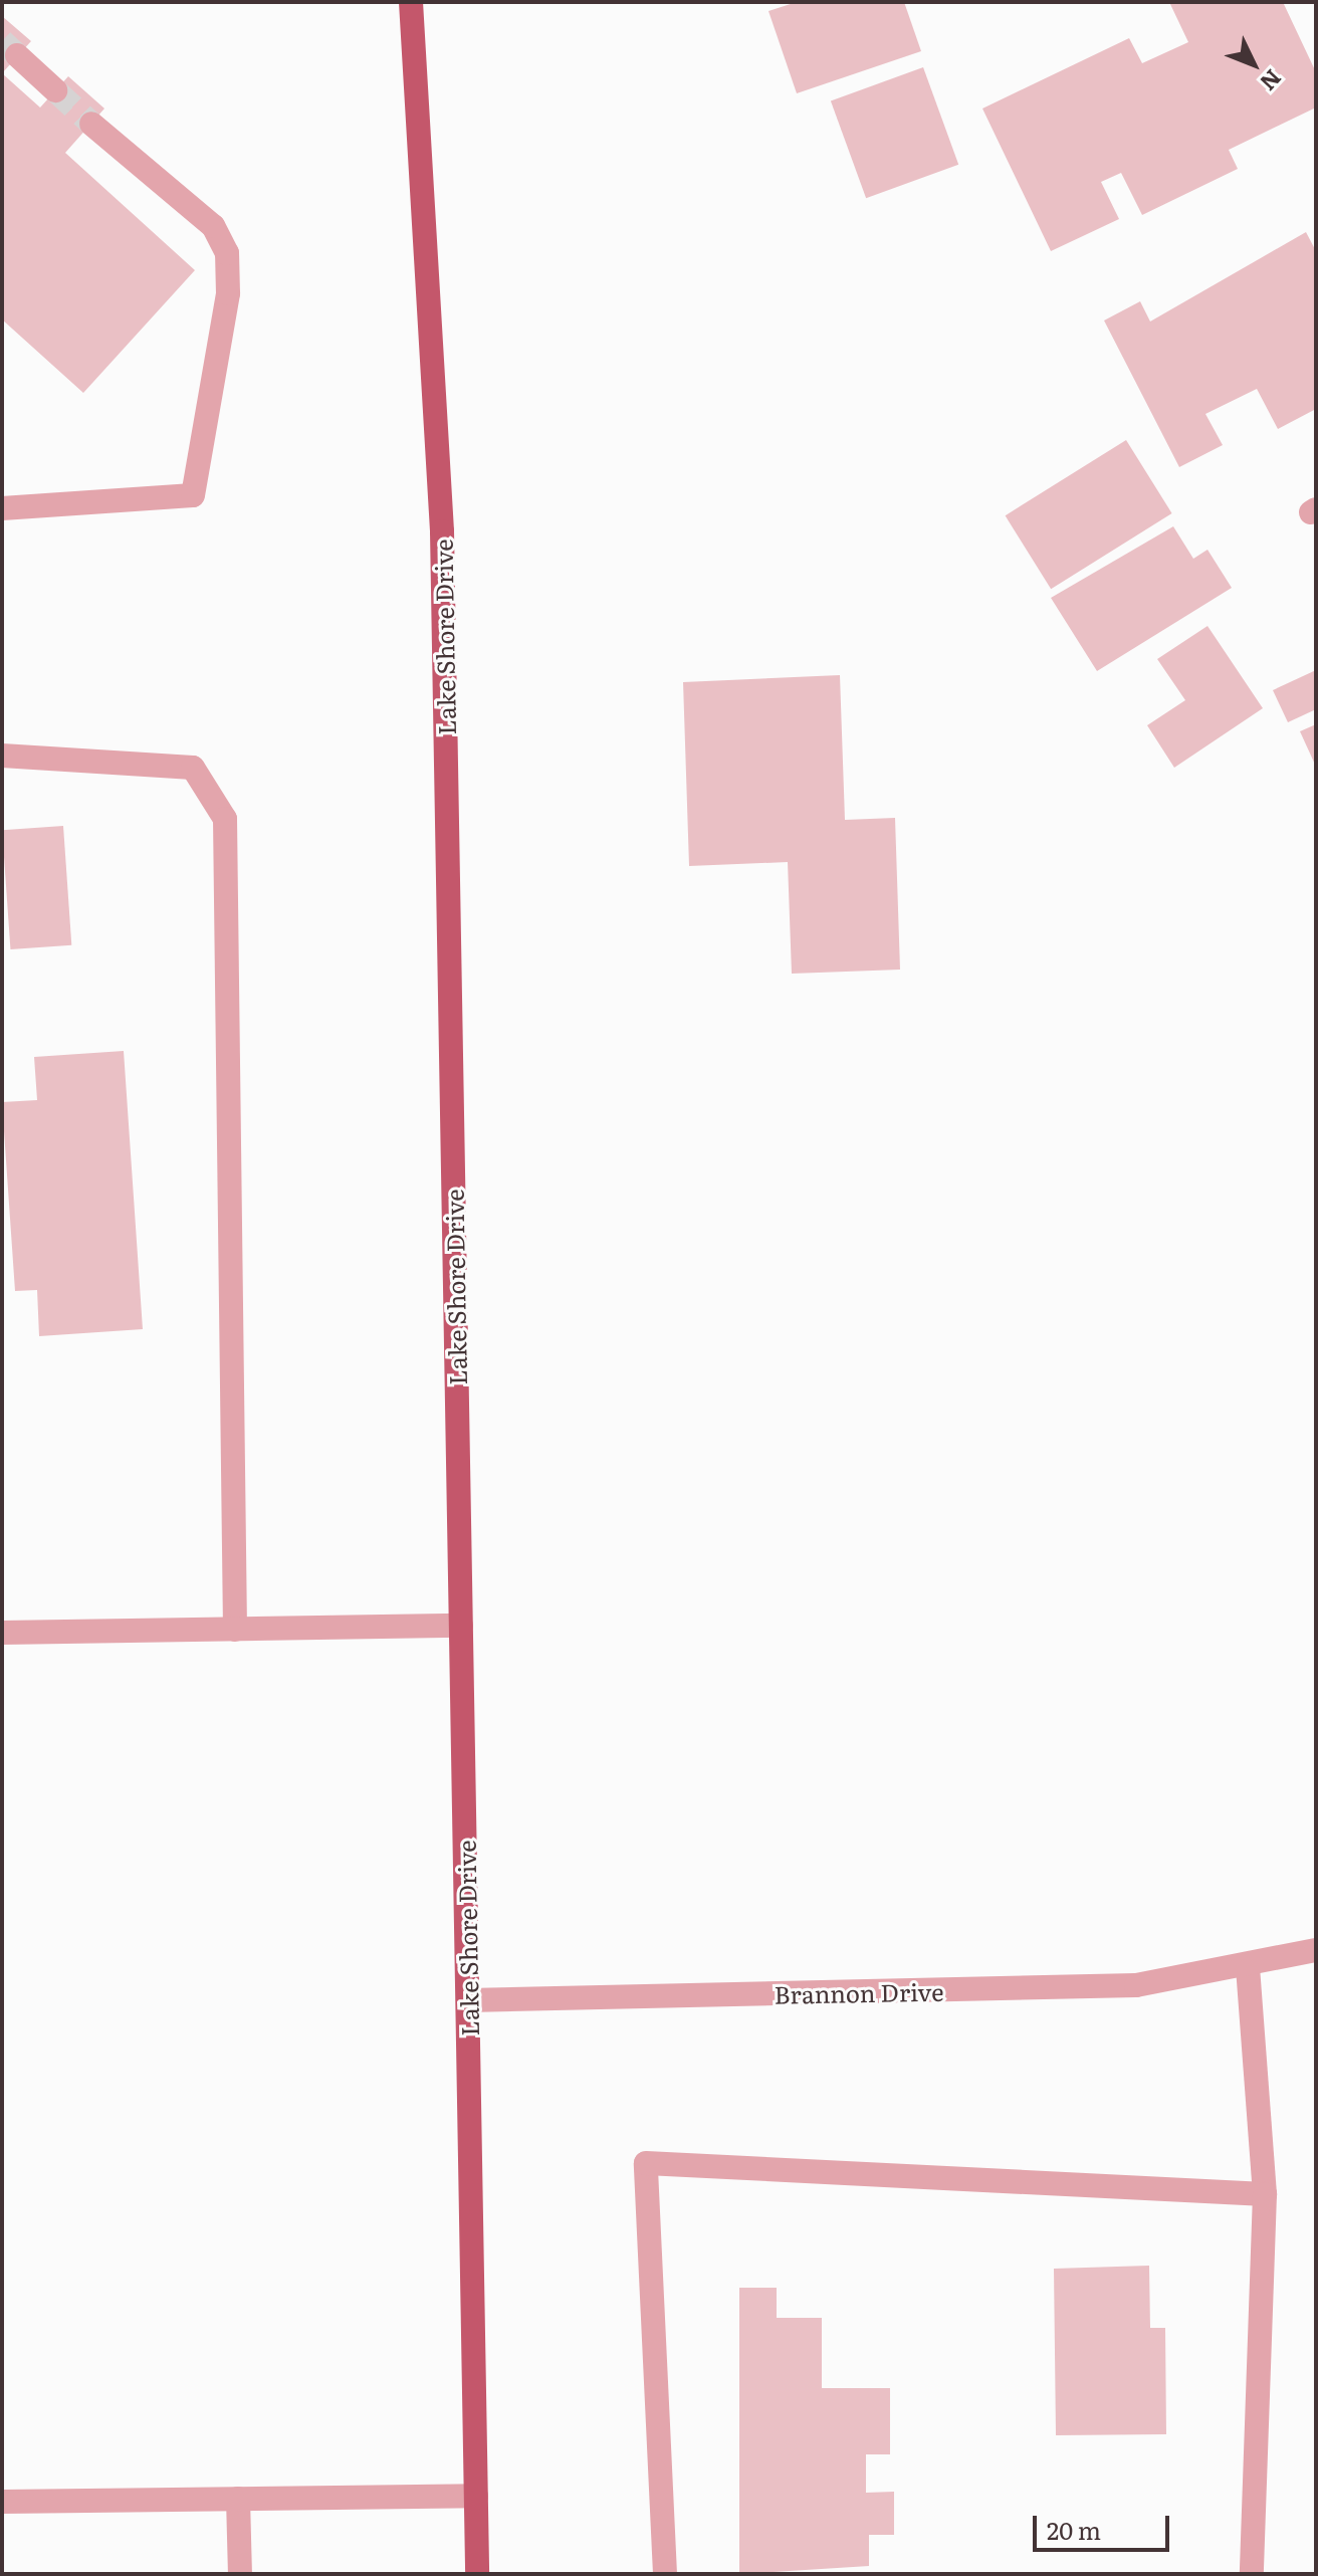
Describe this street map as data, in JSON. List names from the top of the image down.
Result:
{
  "streets": {
    "main road": ["Lake Shore Drive"],
    "street": ["Brannon Drive"]
  },
  "crossings": [
    ["Lake Shore Drive", "Brannon Drive"]
  ],
  "scale_bar": "20 m",
  "north": "bottom right"
}
